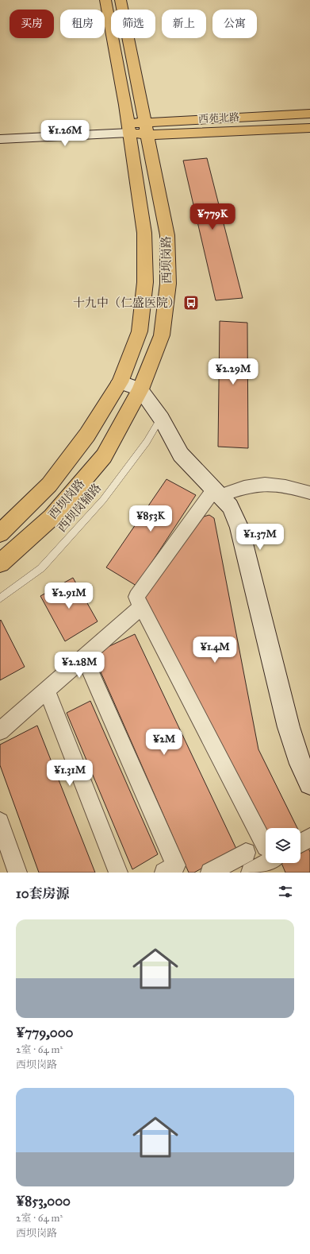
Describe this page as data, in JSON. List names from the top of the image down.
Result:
{
  "streets": {
    "main road": ["西苑北路", "西坝岗路"],
    "lane": ["西坝岗辅路"]
  },
  "crossings": [
    ["西苑北路", "西坝岗路"]
  ],
  "places": {
    "bus stop": ["十九中（仁盛医院）"]
  },
  "page": {
    "chip": [
      "买房",
      "租房",
      "筛选",
      "新上",
      "公寓"
    ],
    "price": [
      "¥1.26M",
      "¥779K",
      "¥2.29M",
      "¥853K",
      "¥1.37M",
      "¥2.91M",
      "¥1.4M",
      "¥2.28M",
      "¥2M",
      "¥1.31M"
    ],
    "heading": "10套房源",
    "list": [
      {
        "name": "¥779,000",
        "note": "2室 · 64 m² · 西坝岗路"
      },
      {
        "name": "¥853,000",
        "note": "2室 · 64 m² · 西坝岗路"
      }
    ]
  }
}
